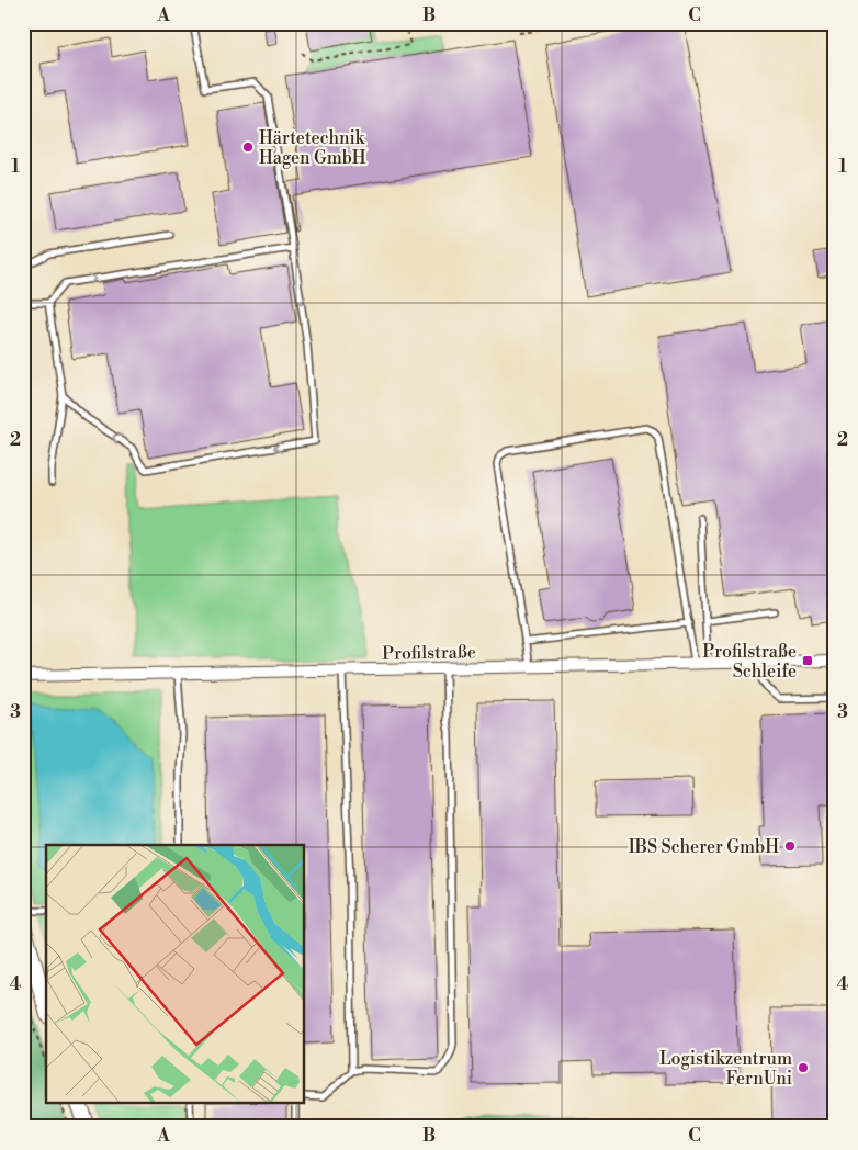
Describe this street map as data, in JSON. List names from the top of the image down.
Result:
{
  "streets": {
    "street": ["Profilstraße"]
  },
  "places": {
    "other": ["Härtetechnik Hagen GmbH", "IBS Scherer GmbH", "Logistikzentrum FernUni"],
    "transit": ["Profilstraße Schleife"]
  },
  "grid": {
    "columns": ["A", "B", "C"],
    "rows": [
      "1",
      "2",
      "3",
      "4"
    ]
  }
}
